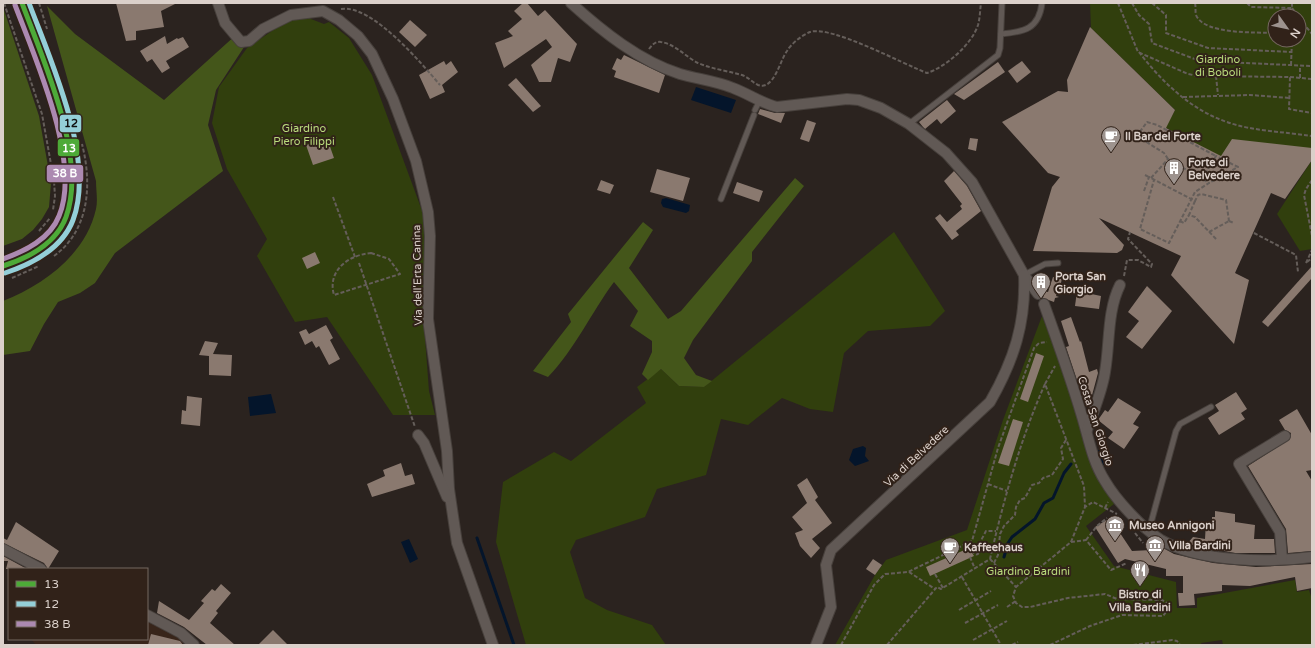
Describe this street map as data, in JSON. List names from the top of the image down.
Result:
{
  "streets": {
    "street": ["Via dell'Erta Canina", "Costa San Giorgio", "Via di Belvedere"]
  },
  "parks": ["Giardino di Boboli", "Giardino Piero Filippi", "Giardino Bardini"],
  "places": {
    "cafe": ["Il Bar del Forte", "Kaffeehaus"],
    "building": ["Forte di Belvedere", "Porta San Giorgio"],
    "museum": ["Museo Annigoni", "Villa Bardini"],
    "restaurant": ["Bistro di Villa Bardini"]
  },
  "lines": ["transit line 13", "transit line 12"],
  "legend": ["13", "12", "38 B"],
  "north": "bottom right"
}
